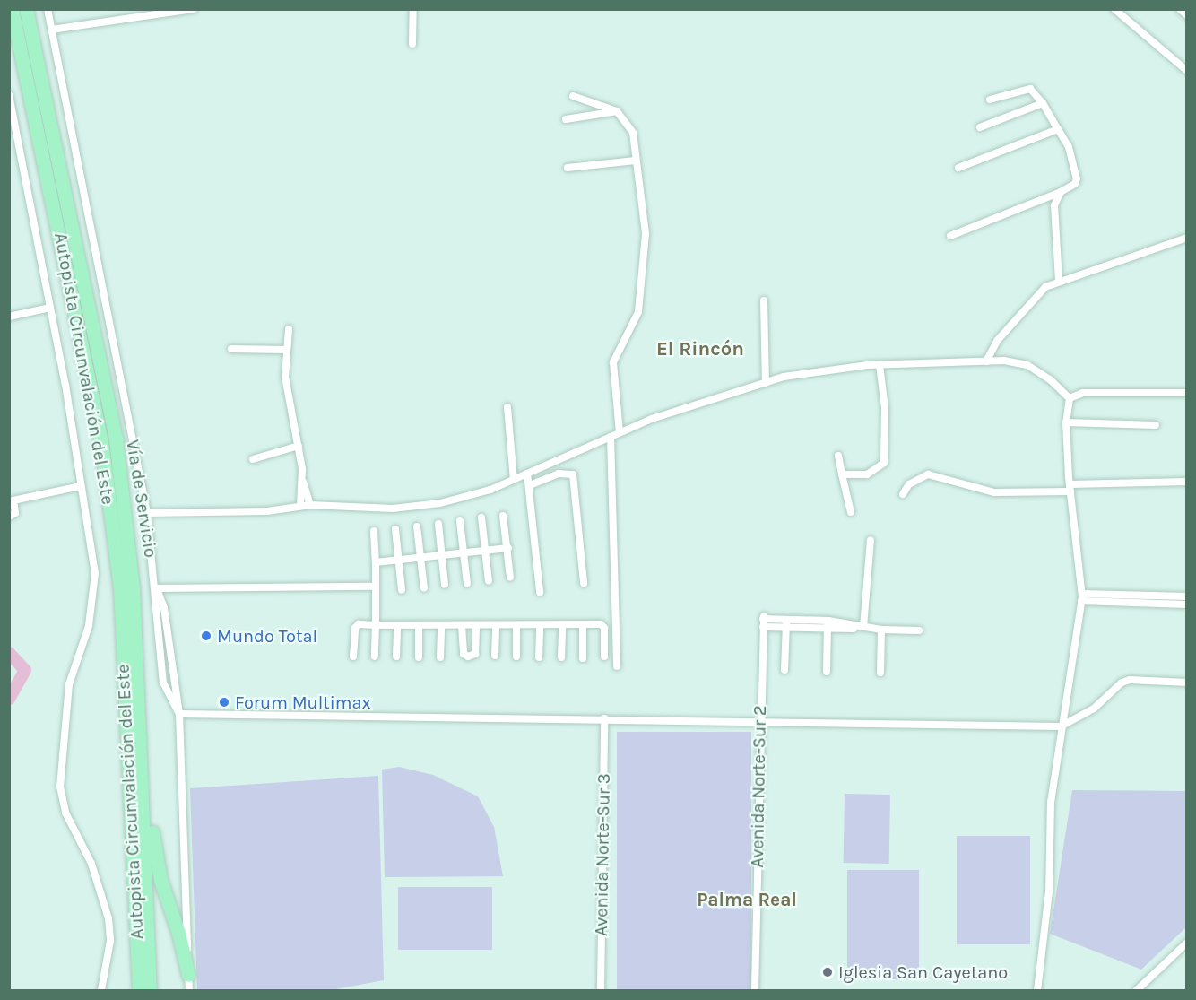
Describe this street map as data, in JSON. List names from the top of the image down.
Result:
{
  "streets": {
    "highway": ["Autopista Circunvalación del Este"],
    "street": ["Vía de Servicio", "Avenida Norte-Sur 2", "Avenida Norte-Sur 3"]
  },
  "districts": ["El Rincón", "Palma Real"],
  "places": ["Mundo Total", "Forum Multimax", "Iglesia San Cayetano"]
}
